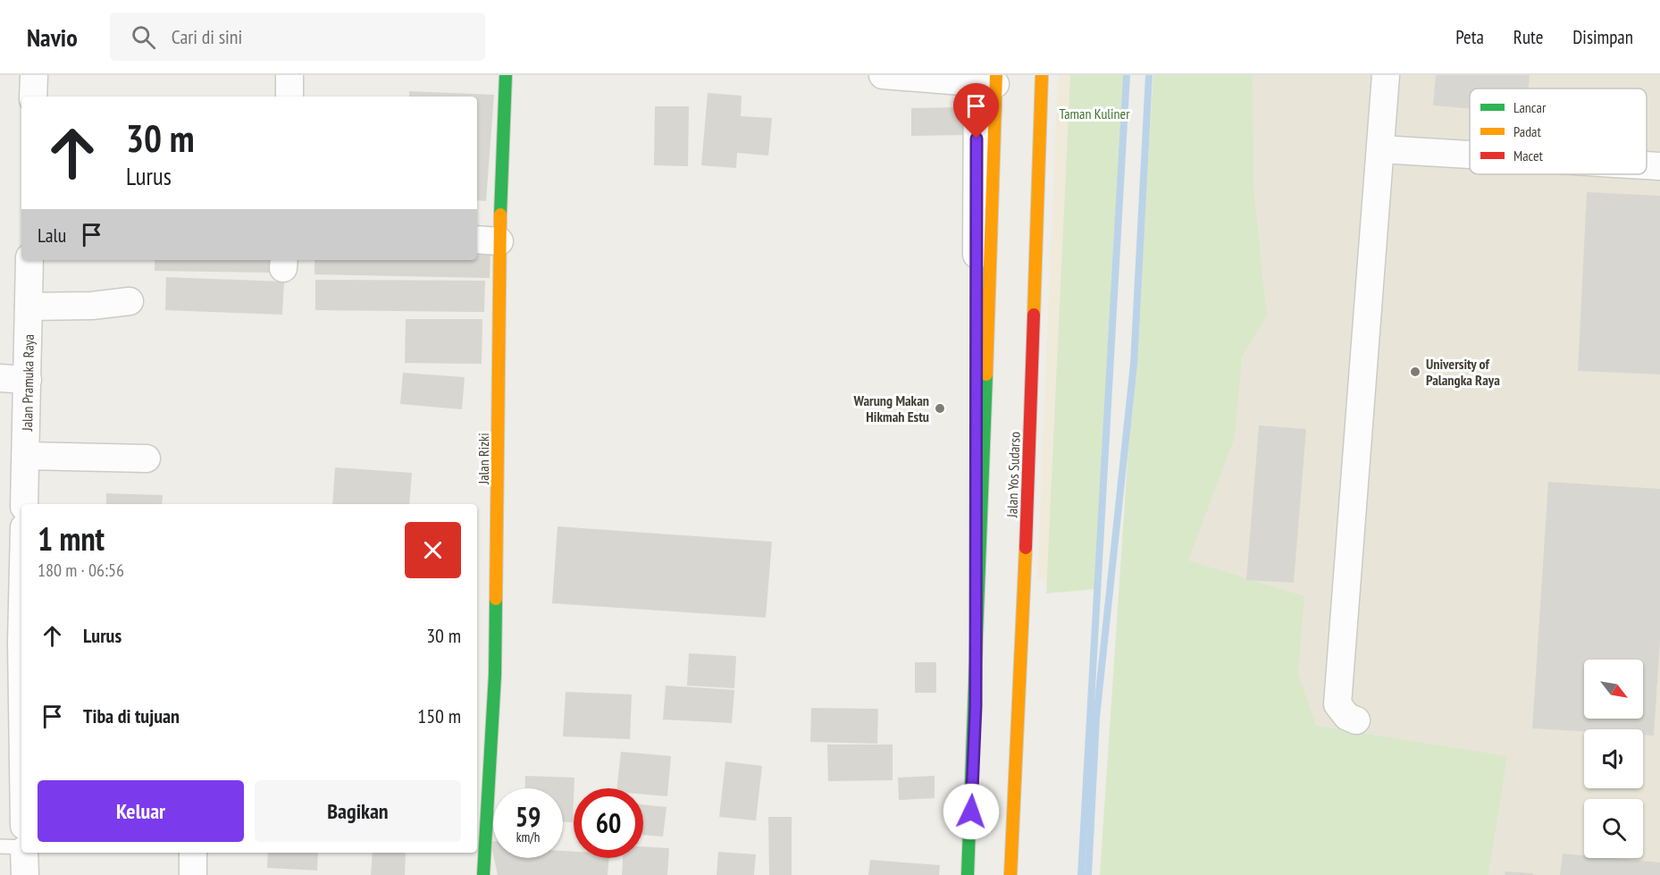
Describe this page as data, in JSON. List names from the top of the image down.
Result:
{
  "streets": {
    "main road": ["Jalan Rizki", "Jalan Yos Sudarso"],
    "street": ["Jalan Pramuka Raya"]
  },
  "parks": ["Taman Kuliner"],
  "places": ["University of Palangka Raya", "Warung Makan Hikmah Estu"],
  "legend": ["Lancar", "Padat", "Macet"],
  "north": "bottom right",
  "page": {
    "header": "Navio",
    "search": "Cari di sini",
    "nav": ["Peta", "Rute", "Disimpan"],
    "turn": ["30 m", "Lurus"],
    "then": "Lalu",
    "heading": ["1 mnt", "180 m · 06:56"],
    "list": [
      {
        "name": "Lurus",
        "value": "30 m"
      },
      {
        "name": "Tiba di tujuan",
        "value": "150 m"
      }
    ],
    "buttons": ["Keluar", "Bagikan"],
    "speed": "59 km/h",
    "limit": "60"
  }
}
